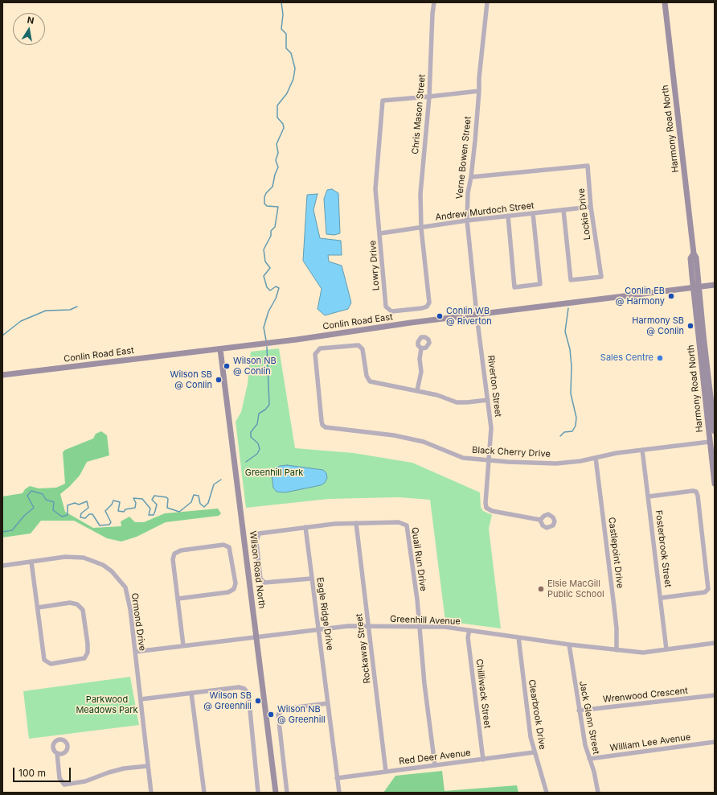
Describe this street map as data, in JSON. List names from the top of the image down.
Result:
{
  "streets": {
    "street": [
      "Chris Mason Street",
      "Harmony Road North",
      "Verne Bowen Street",
      "Andrew Murdoch Street",
      "Lockie Drive",
      "Lowry Drive",
      "Conlin Road East",
      "Riverton Street",
      "Black Cherry Drive",
      "Fosterbrook Street",
      "Castlepoint Drive",
      "Quail Run Drive",
      "Wilson Road North",
      "Eagle Ridge Drive",
      "Greenhill Avenue",
      "Ormond Drive",
      "Rockaway Street",
      "Chilliwack Street",
      "Wrenwood Crescent",
      "Clearbrook Drive",
      "Jack Glenn Street",
      "William Lee Avenue",
      "Red Deer Avenue"
    ]
  },
  "crossings": [
    ["Chris Mason Street", "Andrew Murdoch Street"],
    ["Chris Mason Street", "Lowry Drive"],
    ["Harmony Road North", "Conlin Road East"],
    ["Harmony Road North", "Black Cherry Drive"],
    ["Verne Bowen Street", "Andrew Murdoch Street"],
    ["Verne Bowen Street", "Lockie Drive"],
    ["Verne Bowen Street", "Conlin Road East"],
    ["Verne Bowen Street", "Riverton Street"],
    ["Andrew Murdoch Street", "Lockie Drive"],
    ["Andrew Murdoch Street", "Lowry Drive"],
    ["Conlin Road East", "Riverton Street"],
    ["Conlin Road East", "Wilson Road North"],
    ["Riverton Street", "Black Cherry Drive"],
    ["Black Cherry Drive", "Fosterbrook Street"],
    ["Black Cherry Drive", "Castlepoint Drive"],
    ["Fosterbrook Street", "Greenhill Avenue"],
    ["Castlepoint Drive", "Greenhill Avenue"],
    ["Quail Run Drive", "Eagle Ridge Drive"],
    ["Quail Run Drive", "Greenhill Avenue"],
    ["Quail Run Drive", "Rockaway Street"],
    ["Quail Run Drive", "Red Deer Avenue"],
    ["Wilson Road North", "Greenhill Avenue"],
    ["Eagle Ridge Drive", "Greenhill Avenue"],
    ["Eagle Ridge Drive", "Red Deer Avenue"],
    ["Greenhill Avenue", "Ormond Drive"],
    ["Greenhill Avenue", "Rockaway Street"],
    ["Greenhill Avenue", "Chilliwack Street"],
    ["Greenhill Avenue", "Clearbrook Drive"],
    ["Greenhill Avenue", "Jack Glenn Street"],
    ["Rockaway Street", "Red Deer Avenue"],
    ["Chilliwack Street", "Red Deer Avenue"],
    ["Wrenwood Crescent", "Jack Glenn Street"],
    ["Clearbrook Drive", "Red Deer Avenue"],
    ["Jack Glenn Street", "William Lee Avenue"]
  ],
  "parks": ["Greenhill Park", "Parkwood Meadows Park"],
  "places": [
    "Conlin EB @ Harmony",
    "Conlin WB @ Riverton",
    "Harmony SB @ Conlin",
    "Sales Centre",
    "Wilson NB @ Conlin",
    "Wilson SB @ Conlin",
    "Elsie MacGill Public School",
    "Wilson SB @ Greenhill",
    "Wilson NB @ Greenhill"
  ],
  "scale_bar": "100 m",
  "north": "top"
}
